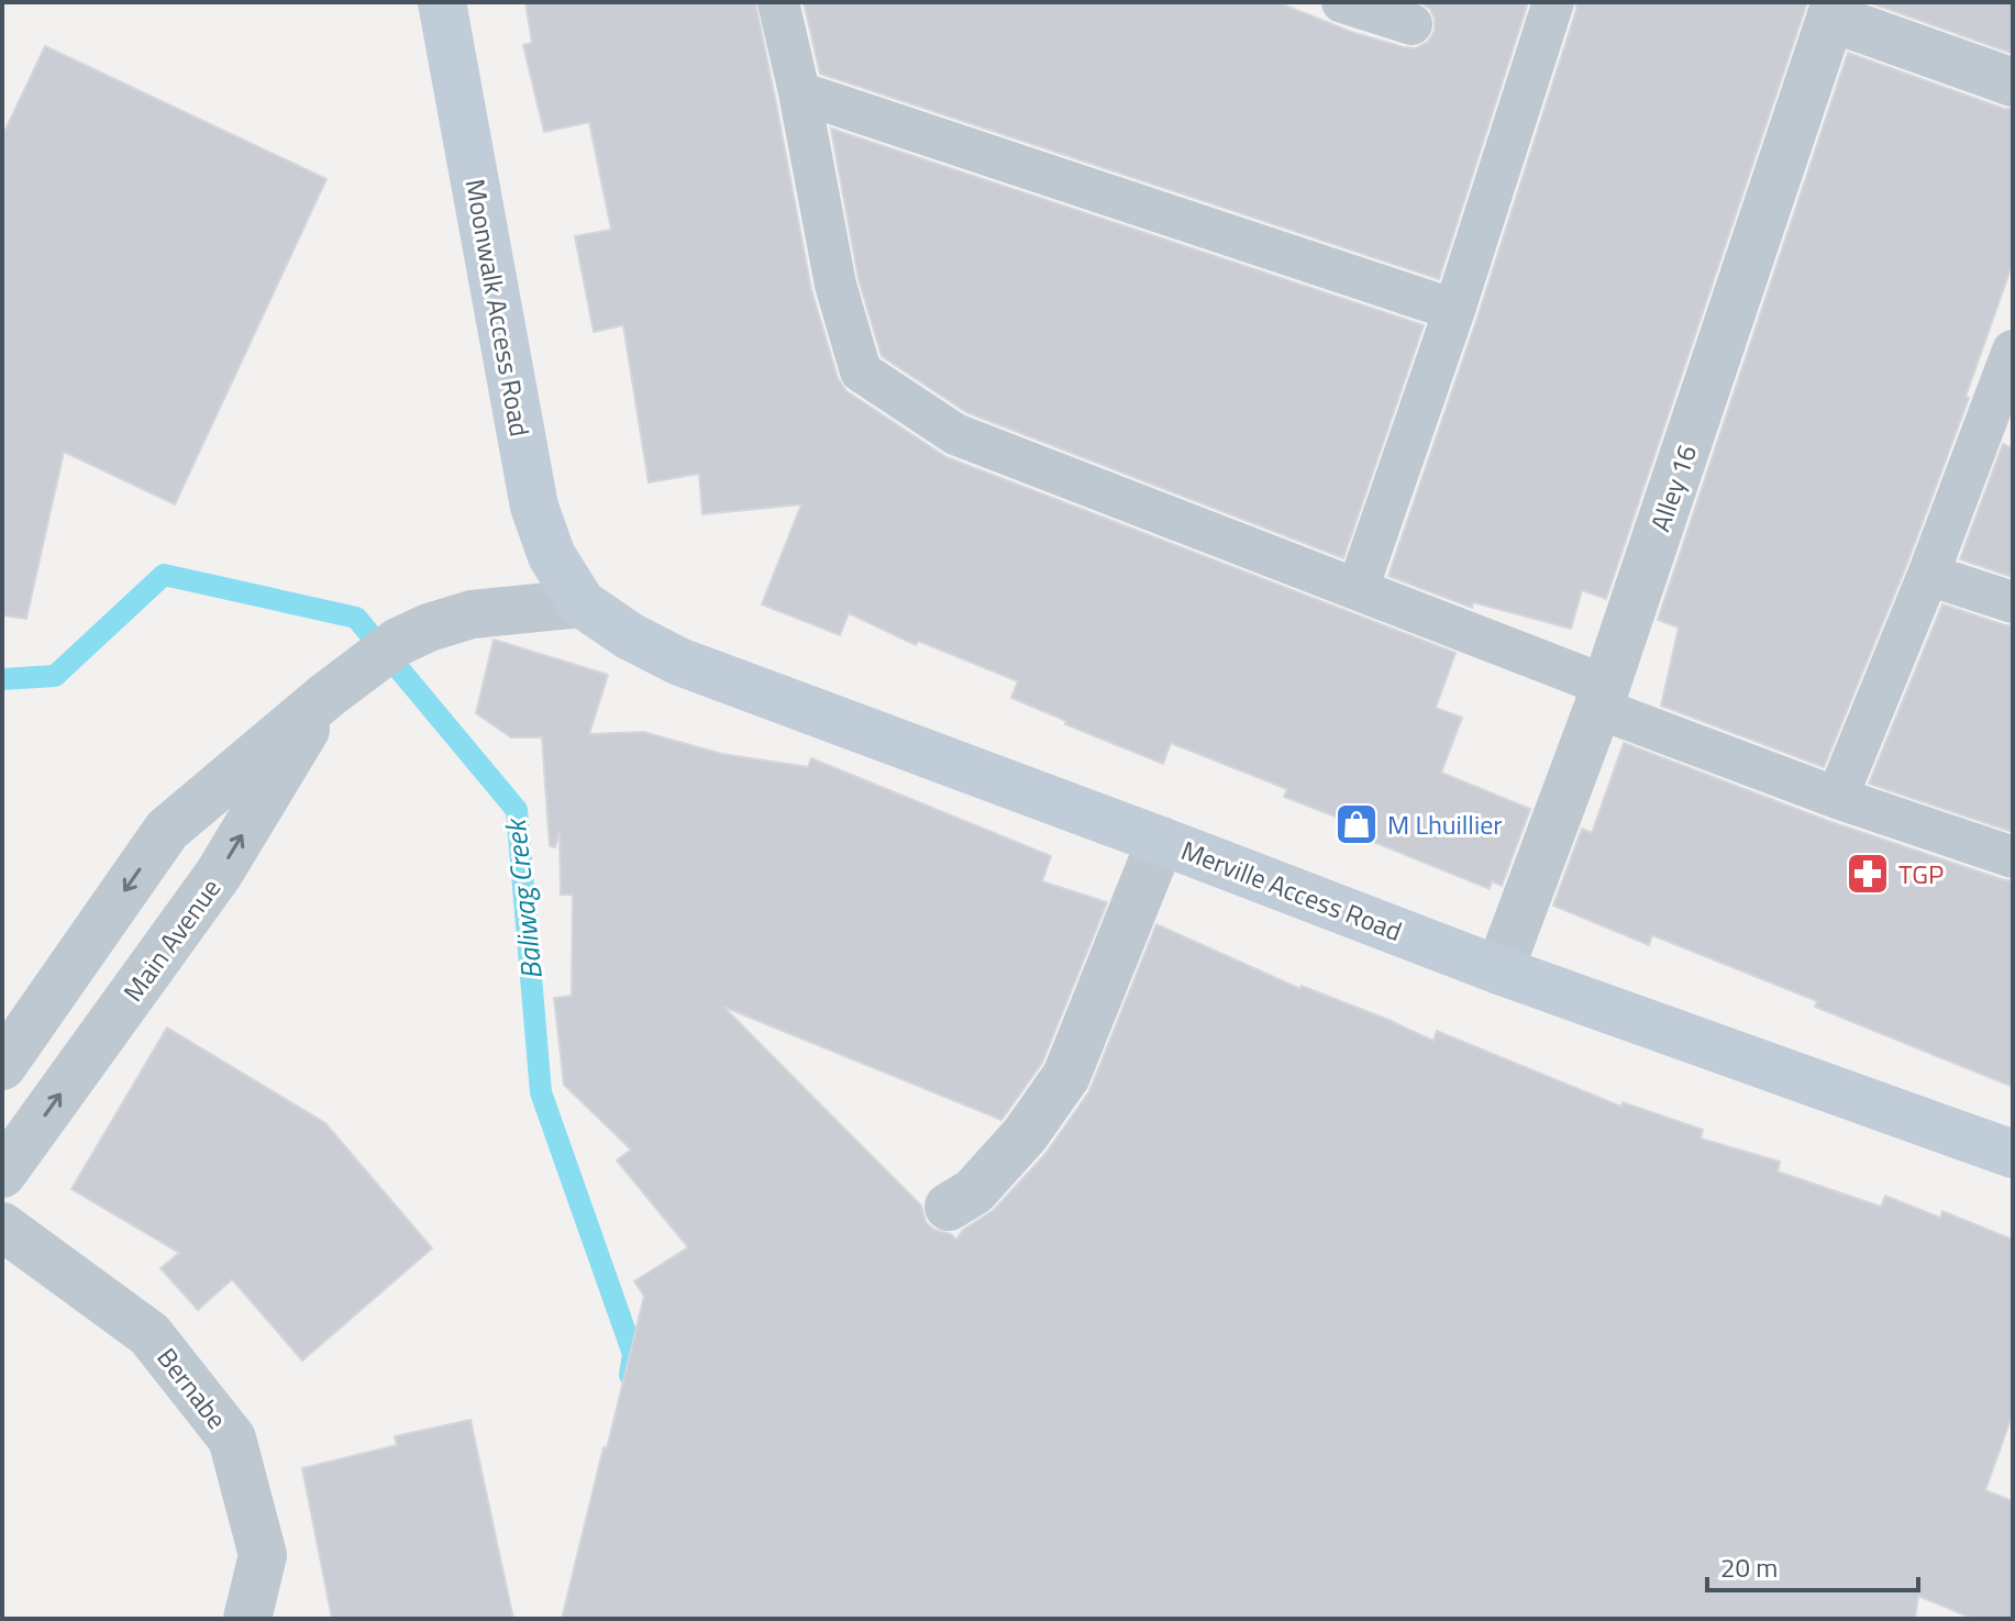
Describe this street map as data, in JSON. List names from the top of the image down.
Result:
{
  "streets": {
    "street": [
      "Moonwalk Access Road",
      "Alley 16",
      "Merville Access Road",
      "Main Avenue",
      "Bernabe"
    ]
  },
  "crossings": [
    ["Moonwalk Access Road", "Merville Access Road"],
    ["Moonwalk Access Road", "Main Avenue"],
    ["Alley 16", "Merville Access Road"],
    ["Merville Access Road", "Main Avenue"]
  ],
  "water": ["Baliwag Creek"],
  "places": {
    "shop": ["M Lhuillier"],
    "pharmacy": ["TGP"]
  },
  "scale_bar": "20 m"
}
